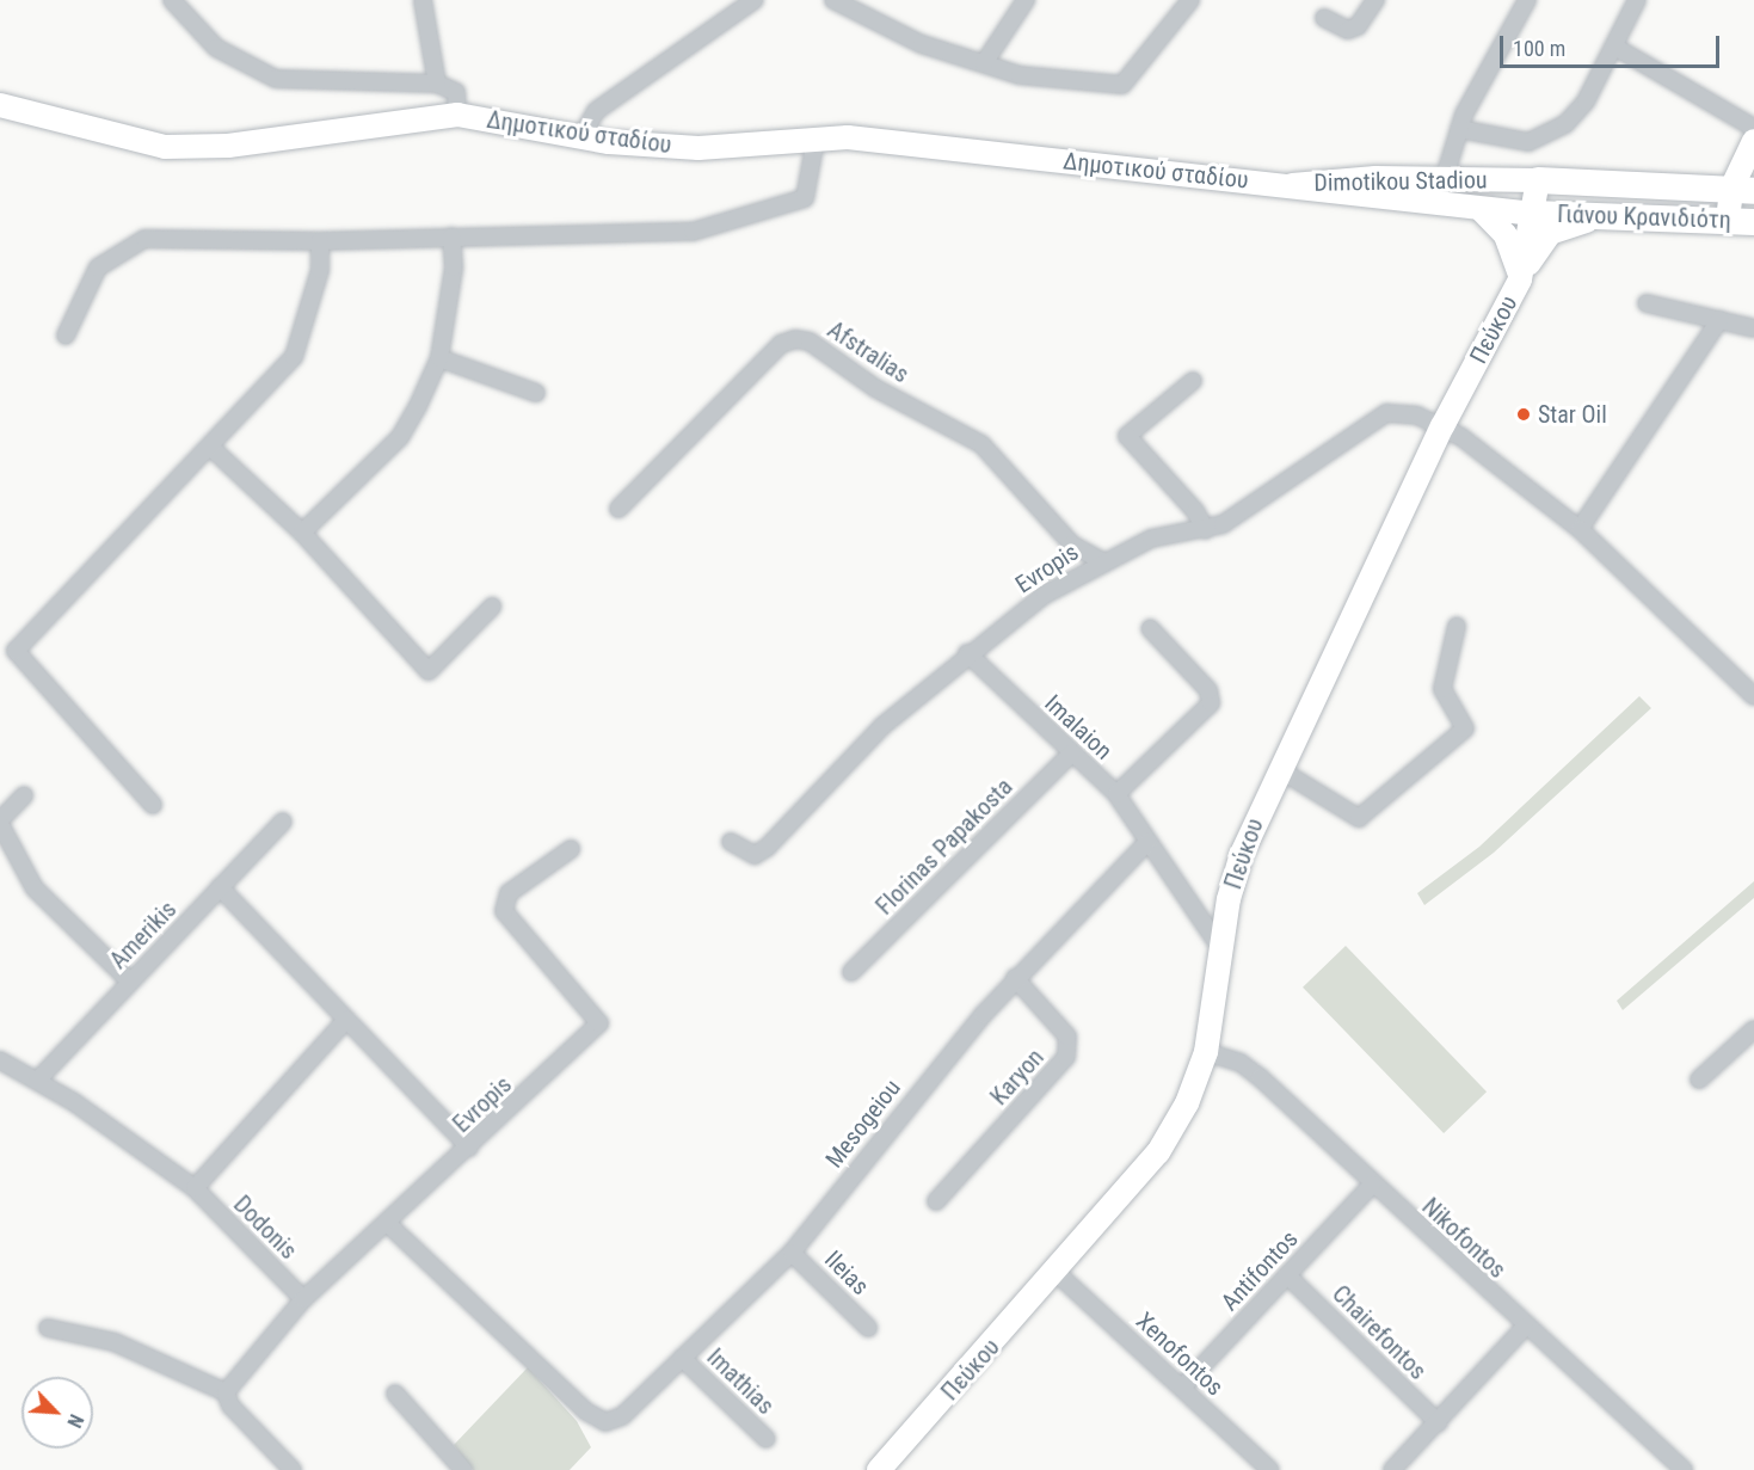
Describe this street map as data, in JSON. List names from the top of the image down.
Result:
{
  "streets": {
    "main road": [
      "Δημοτικού σταδίου",
      "Dimotikou Stadiou",
      "Γιάνου Κρανιδιότη",
      "Πεύκου"
    ],
    "street": [
      "Afstralias",
      "Evropis",
      "Imalaion",
      "Florinas Papakosta",
      "Amerikis",
      "Karyon",
      "Mesogeiou",
      "Dodonis",
      "Nikofontos",
      "Antifontos",
      "Ileias",
      "Chairefontos",
      "Xenofontos",
      "Imathias"
    ]
  },
  "crossings": [
    ["Δημοτικού σταδίου", "Dimotikou Stadiou"],
    ["Dimotikou Stadiou", "Γιάνου Κρανιδιότη"],
    ["Dimotikou Stadiou", "Πεύκου"],
    ["Γιάνου Κρανιδιότη", "Πεύκου"],
    ["Πεύκου", "Evropis"],
    ["Πεύκου", "Imalaion"],
    ["Πεύκου", "Nikofontos"],
    ["Πεύκου", "Xenofontos"],
    ["Afstralias", "Evropis"],
    ["Evropis", "Imalaion"],
    ["Evropis", "Mesogeiou"],
    ["Evropis", "Dodonis"],
    ["Imalaion", "Florinas Papakosta"],
    ["Imalaion", "Mesogeiou"],
    ["Amerikis", "Dodonis"],
    ["Karyon", "Mesogeiou"],
    ["Mesogeiou", "Ileias"],
    ["Mesogeiou", "Imathias"],
    ["Nikofontos", "Antifontos"],
    ["Antifontos", "Chairefontos"],
    ["Antifontos", "Xenofontos"]
  ],
  "places": ["Star Oil"],
  "scale_bar": "100 m",
  "north": "bottom right"
}
